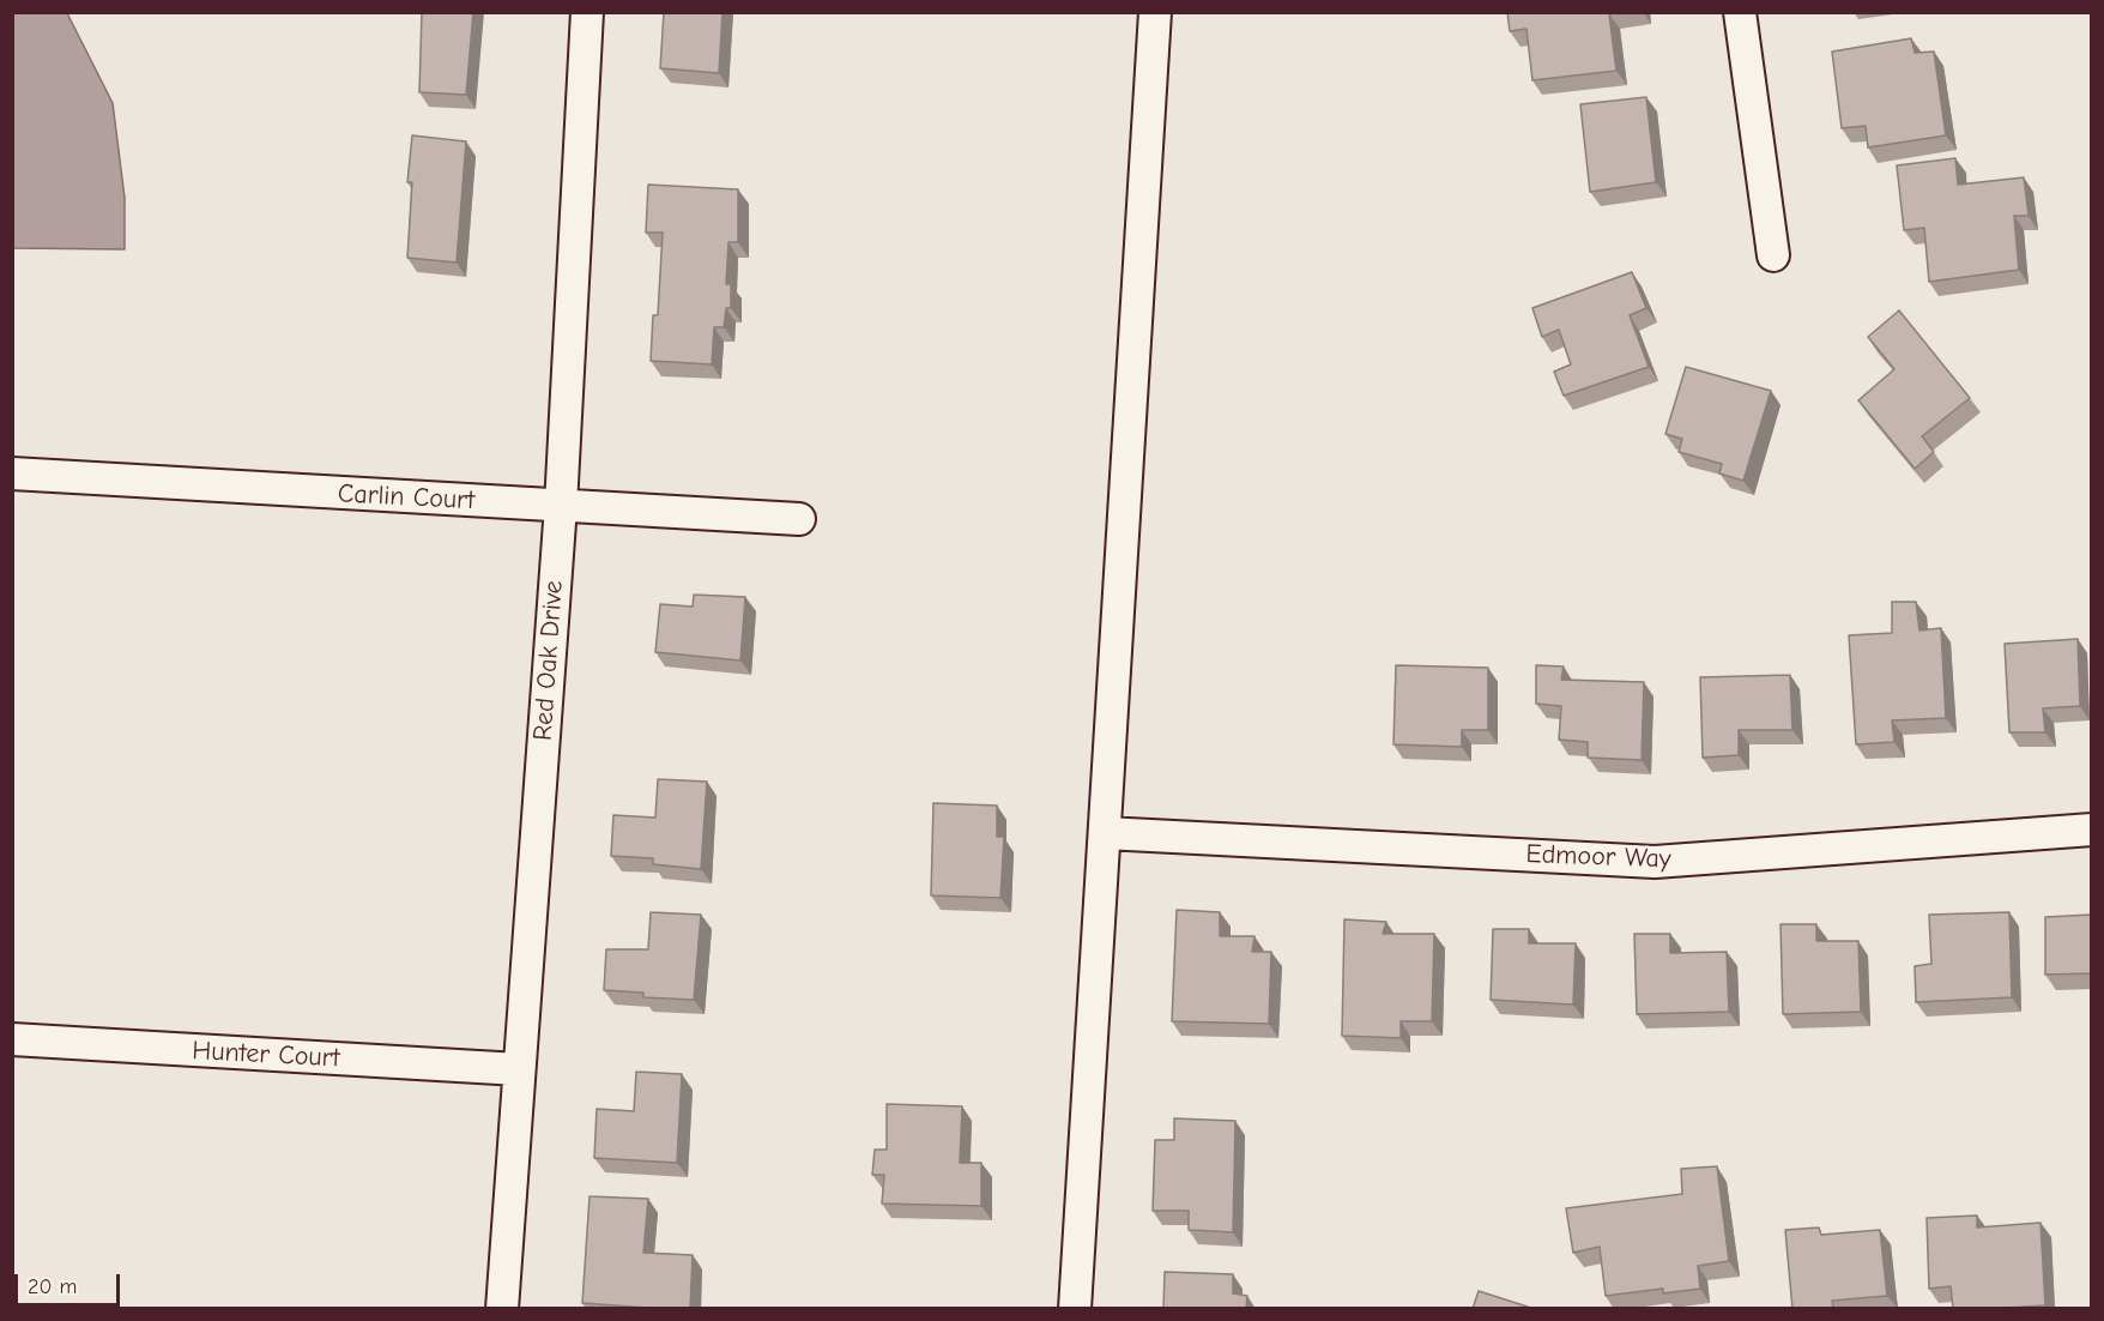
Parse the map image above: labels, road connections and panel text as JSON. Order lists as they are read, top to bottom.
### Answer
{
  "streets": {
    "street": [
      "Carlin Court",
      "Red Oak Drive",
      "Edmoor Way",
      "Hunter Court"
    ]
  },
  "crossings": [
    ["Carlin Court", "Red Oak Drive"],
    ["Red Oak Drive", "Hunter Court"]
  ],
  "scale_bar": "20 m"
}
